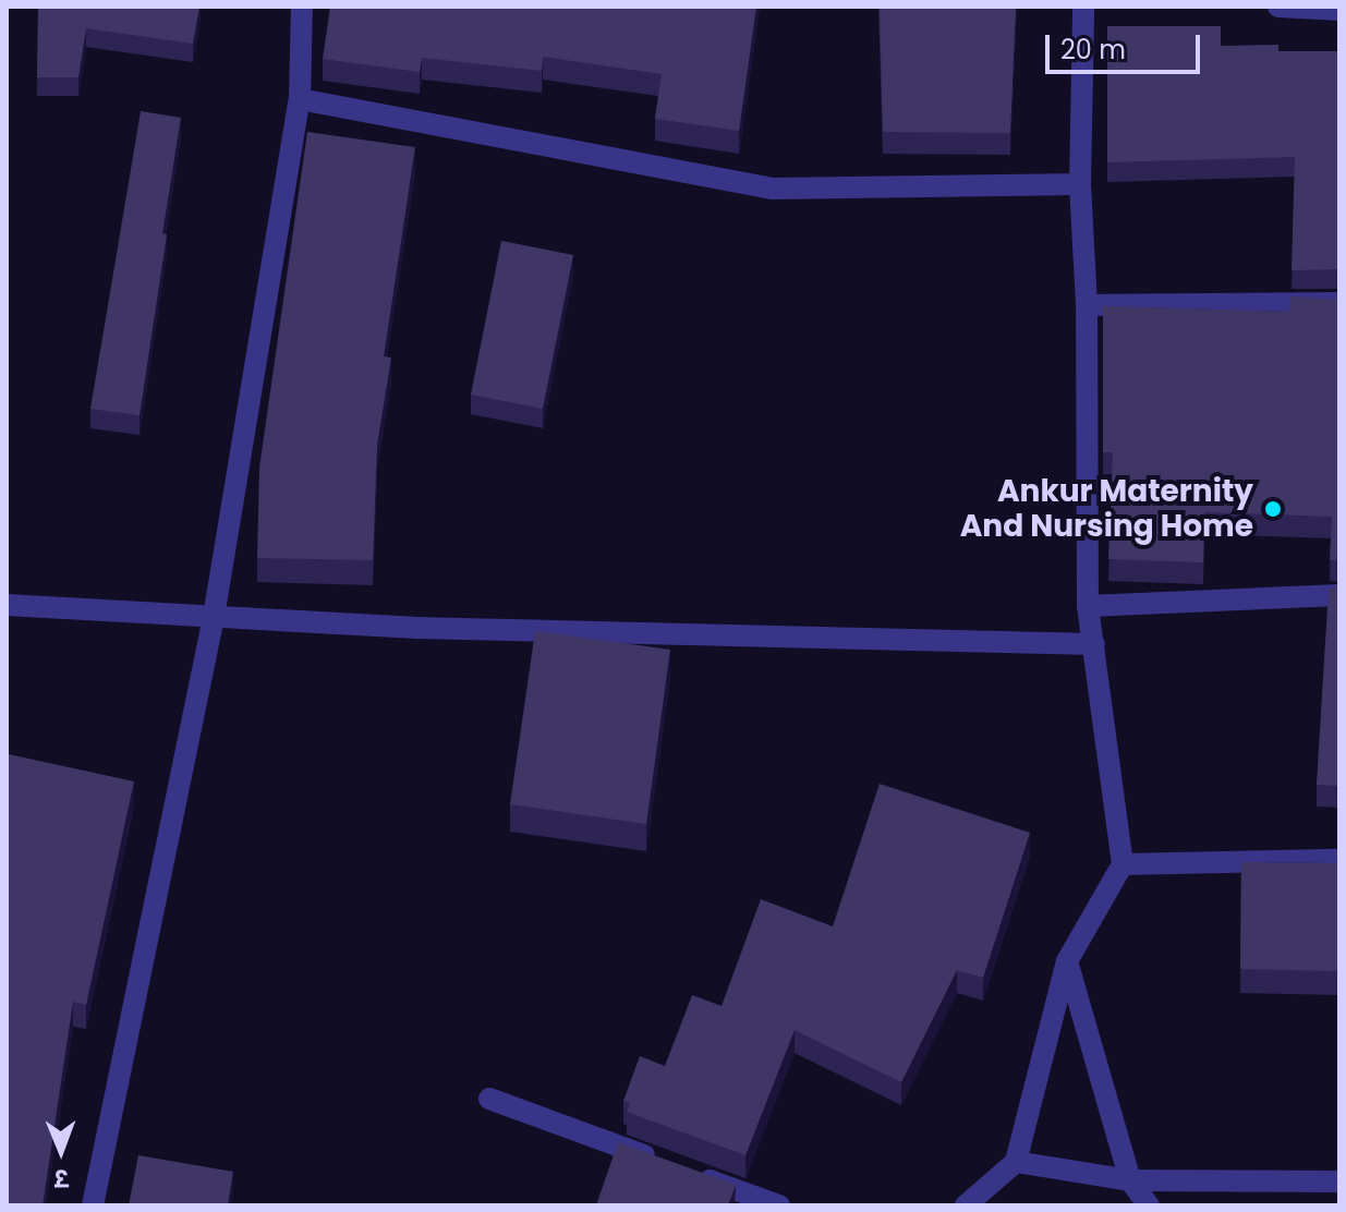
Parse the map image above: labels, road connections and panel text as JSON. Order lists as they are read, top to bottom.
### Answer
{
  "places": ["Ankur Maternity And Nursing Home"],
  "scale_bar": "20 m",
  "north": "bottom"
}
